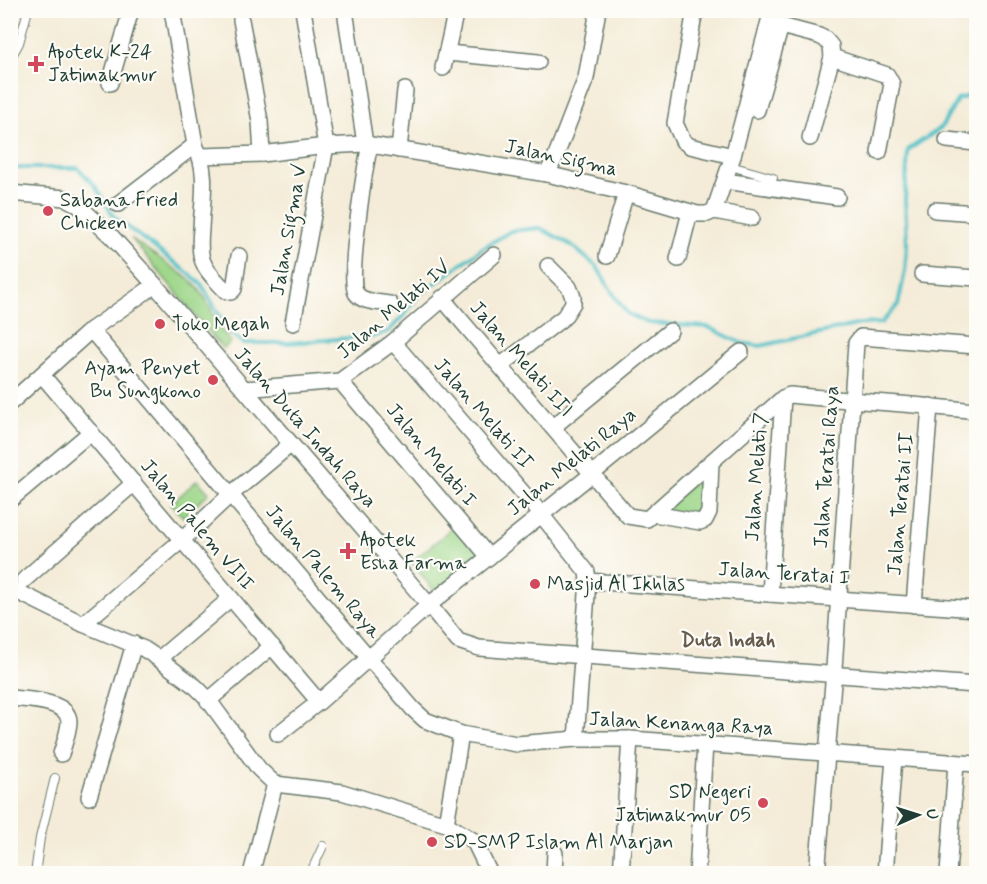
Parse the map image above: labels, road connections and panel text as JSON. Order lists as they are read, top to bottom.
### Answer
{
  "streets": {
    "street": [
      "Jalan Sigma",
      "Jalan Sigma V",
      "Jalan Melati IV",
      "Jalan Melati III",
      "Jalan Melati II",
      "Jalan Duta Indah Raya",
      "Jalan Melati I",
      "Jalan Melati Raya",
      "Jalan Teratai Raya",
      "Jalan Melati 7",
      "Jalan Teratai II",
      "Jalan Palem VIII",
      "Jalan Palem Raya",
      "Jalan Teratai I",
      "Jalan Kenanga Raya"
    ]
  },
  "crossings": [
    ["Jalan Sigma", "Jalan Sigma V"],
    ["Jalan Melati IV", "Jalan Melati III"],
    ["Jalan Melati IV", "Jalan Melati II"],
    ["Jalan Melati IV", "Jalan Duta Indah Raya"],
    ["Jalan Melati IV", "Jalan Melati I"],
    ["Jalan Melati III", "Jalan Melati Raya"],
    ["Jalan Melati II", "Jalan Melati Raya"],
    ["Jalan Duta Indah Raya", "Jalan Melati Raya"],
    ["Jalan Duta Indah Raya", "Jalan Teratai Raya"],
    ["Jalan Duta Indah Raya", "Jalan Kenanga Raya"],
    ["Jalan Melati I", "Jalan Melati Raya"],
    ["Jalan Melati Raya", "Jalan Palem VIII"],
    ["Jalan Melati Raya", "Jalan Palem Raya"],
    ["Jalan Teratai Raya", "Jalan Teratai I"],
    ["Jalan Teratai Raya", "Jalan Kenanga Raya"],
    ["Jalan Melati 7", "Jalan Teratai I"],
    ["Jalan Teratai II", "Jalan Teratai I"],
    ["Jalan Palem Raya", "Jalan Kenanga Raya"],
    ["Jalan Teratai I", "Jalan Kenanga Raya"]
  ],
  "districts": ["Duta Indah"],
  "places": {
    "health": ["Apotek K-24 Jatimakmur", "Apotek Esha Farma"],
    "other": [
      "Sabana Fried Chicken",
      "Toko Megah",
      "Ayam Penyet Bu Sungkono",
      "Masjid Al Ikhlas",
      "SD Negeri Jatimakmur 05",
      "SD-SMP Islam Al Marjan"
    ]
  },
  "north": "right"
}
